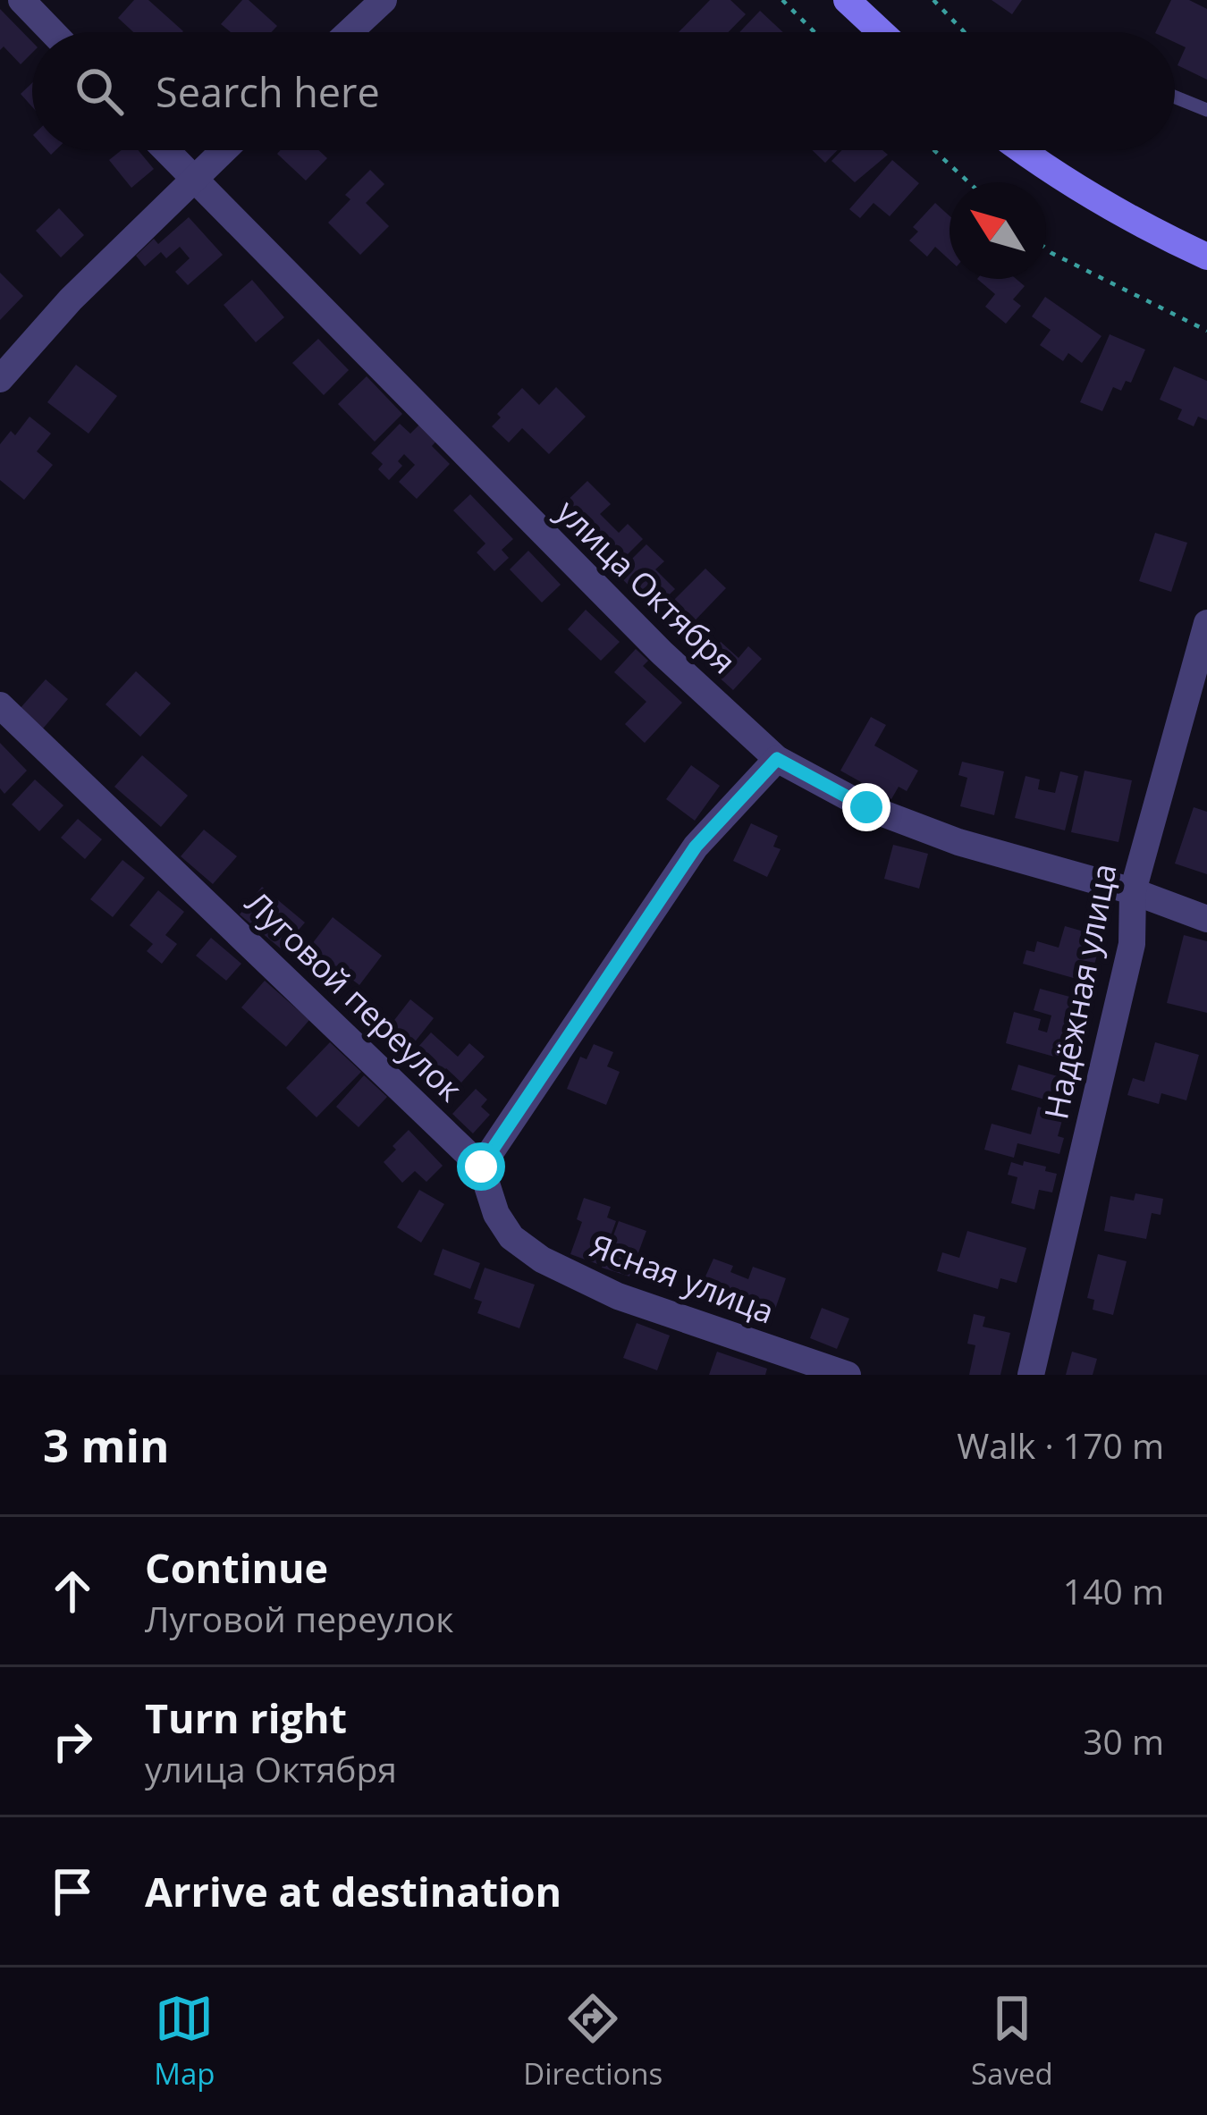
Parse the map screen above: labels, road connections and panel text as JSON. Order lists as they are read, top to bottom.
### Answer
{
  "streets": {
    "street": [
      "улица Октября",
      "Надёжная улица",
      "Луговой переулок",
      "Ясная улица"
    ]
  },
  "crossings": [
    ["улица Октября", "Надёжная улица"],
    ["Луговой переулок", "Ясная улица"]
  ],
  "north": "top left",
  "page": {
    "search": "Search here",
    "heading": ["3 min", "Walk · 170 m"],
    "list": [
      ["Continue", "Луговой переулок", "140 m"],
      ["Turn right", "улица Октября", "30 m"],
      "Arrive at destination"
    ],
    "nav": ["Map", "Directions", "Saved"]
  }
}
